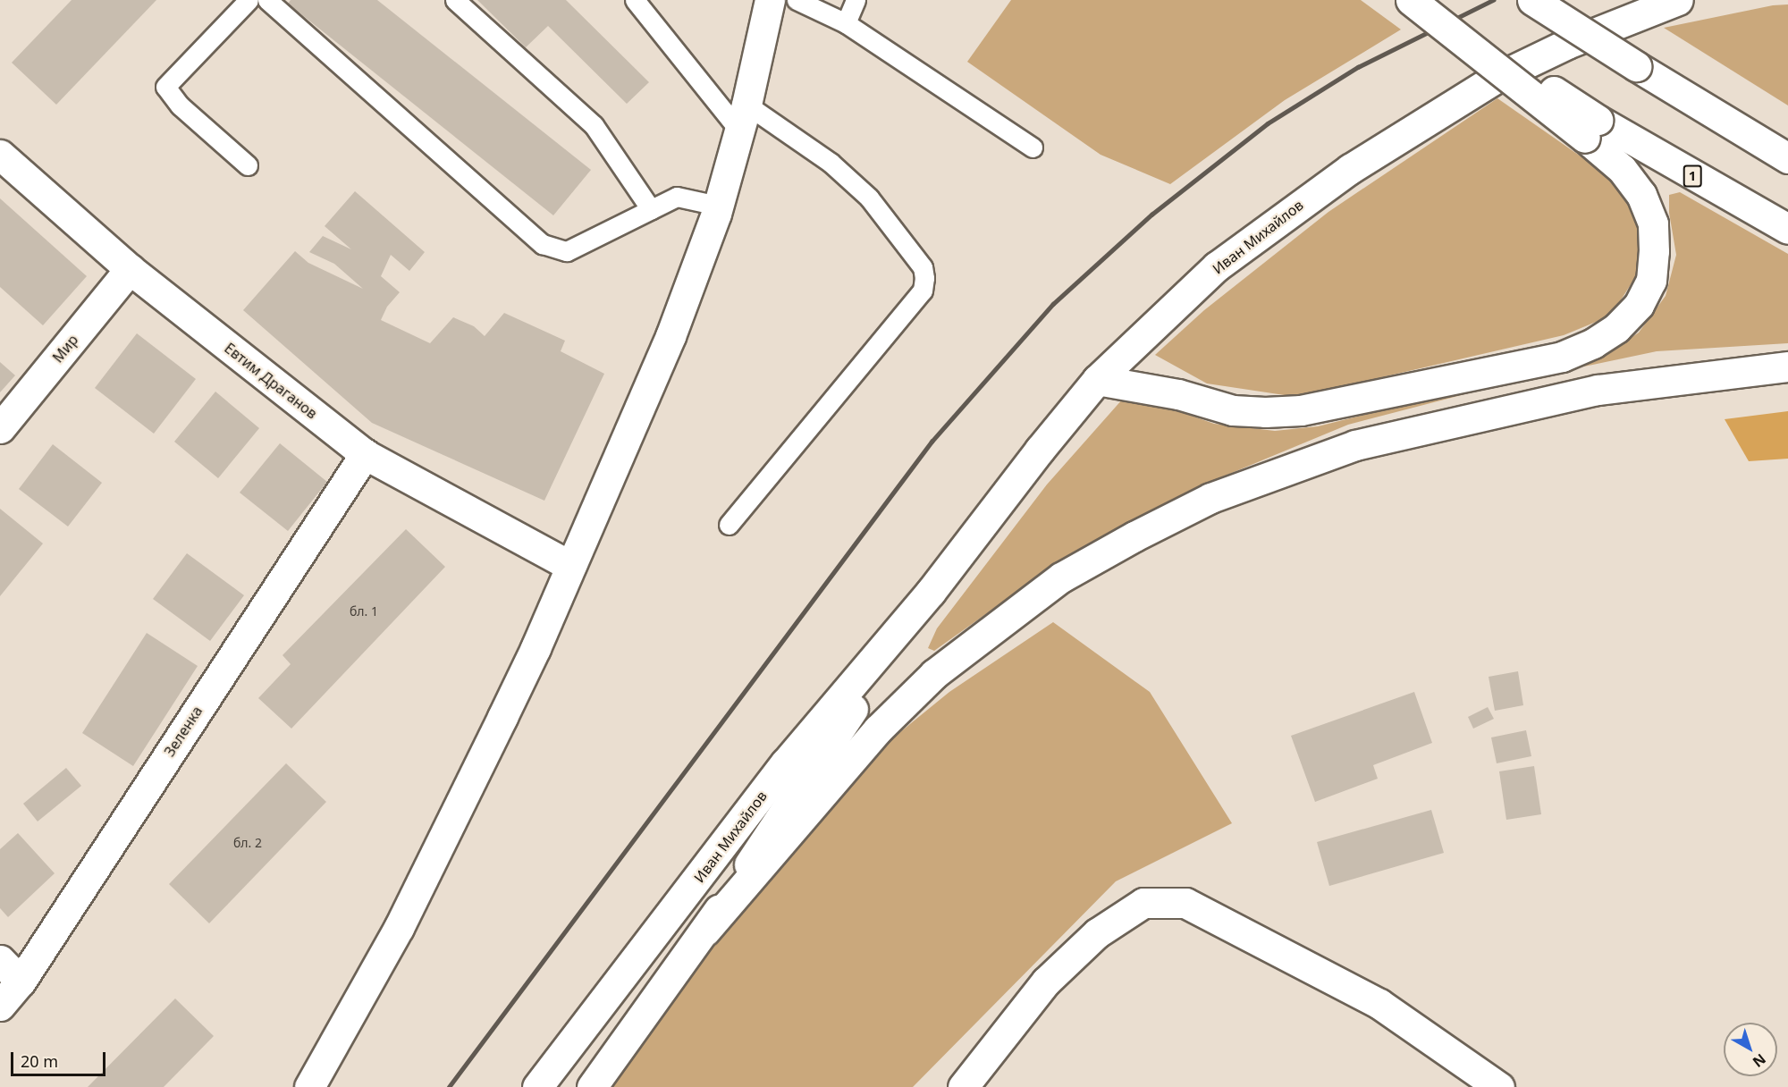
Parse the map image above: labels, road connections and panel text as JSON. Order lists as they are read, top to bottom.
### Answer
{
  "streets": {
    "main road": [
      "1",
      "Иван Михайлов",
      "Мир",
      "Евтим Драганов",
      "Зеленка"
    ]
  },
  "crossings": [
    ["Мир", "Евтим Драганов"],
    ["Евтим Драганов", "Зеленка"]
  ],
  "house_numbers": ["бл. 1", "бл. 2"],
  "scale_bar": "20 m",
  "north": "bottom right"
}
